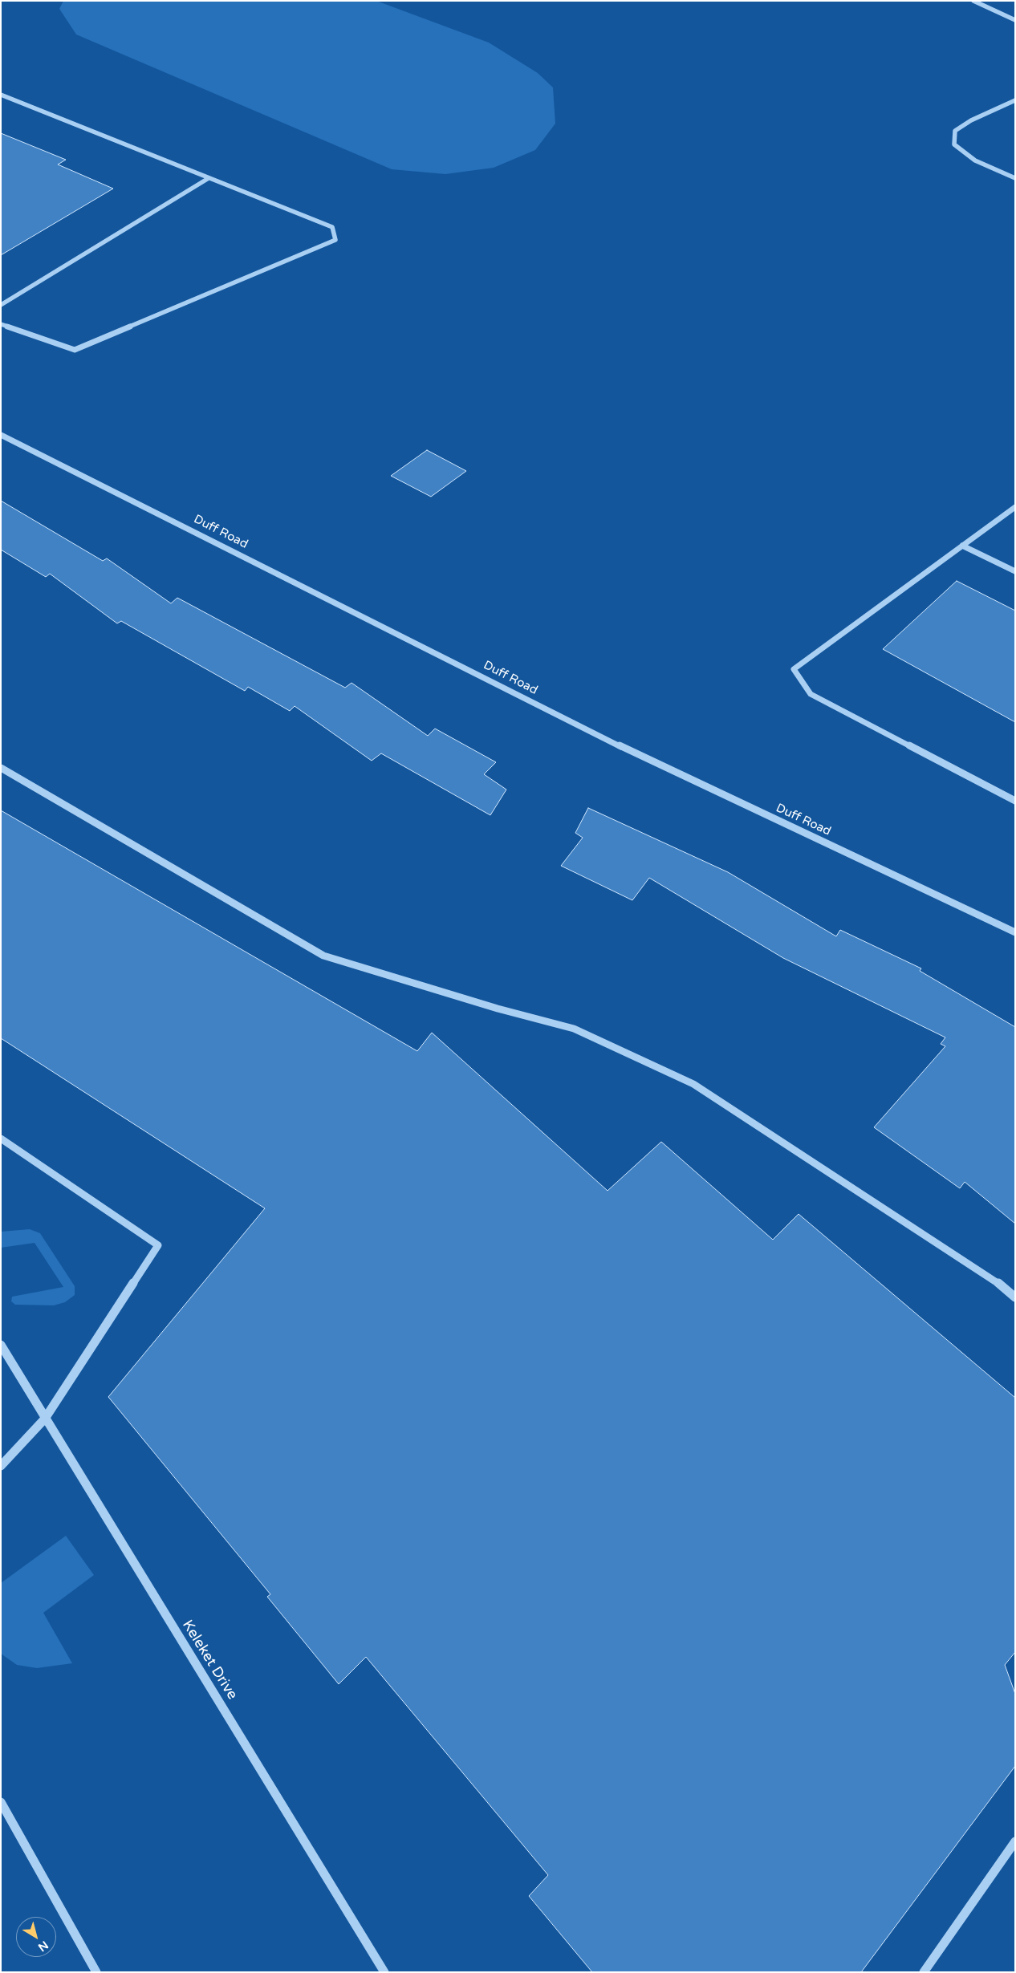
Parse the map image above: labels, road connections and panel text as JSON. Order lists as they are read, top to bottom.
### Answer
{
  "streets": {
    "street": ["Duff Road", "Keleket Drive"]
  },
  "north": "bottom right"
}
